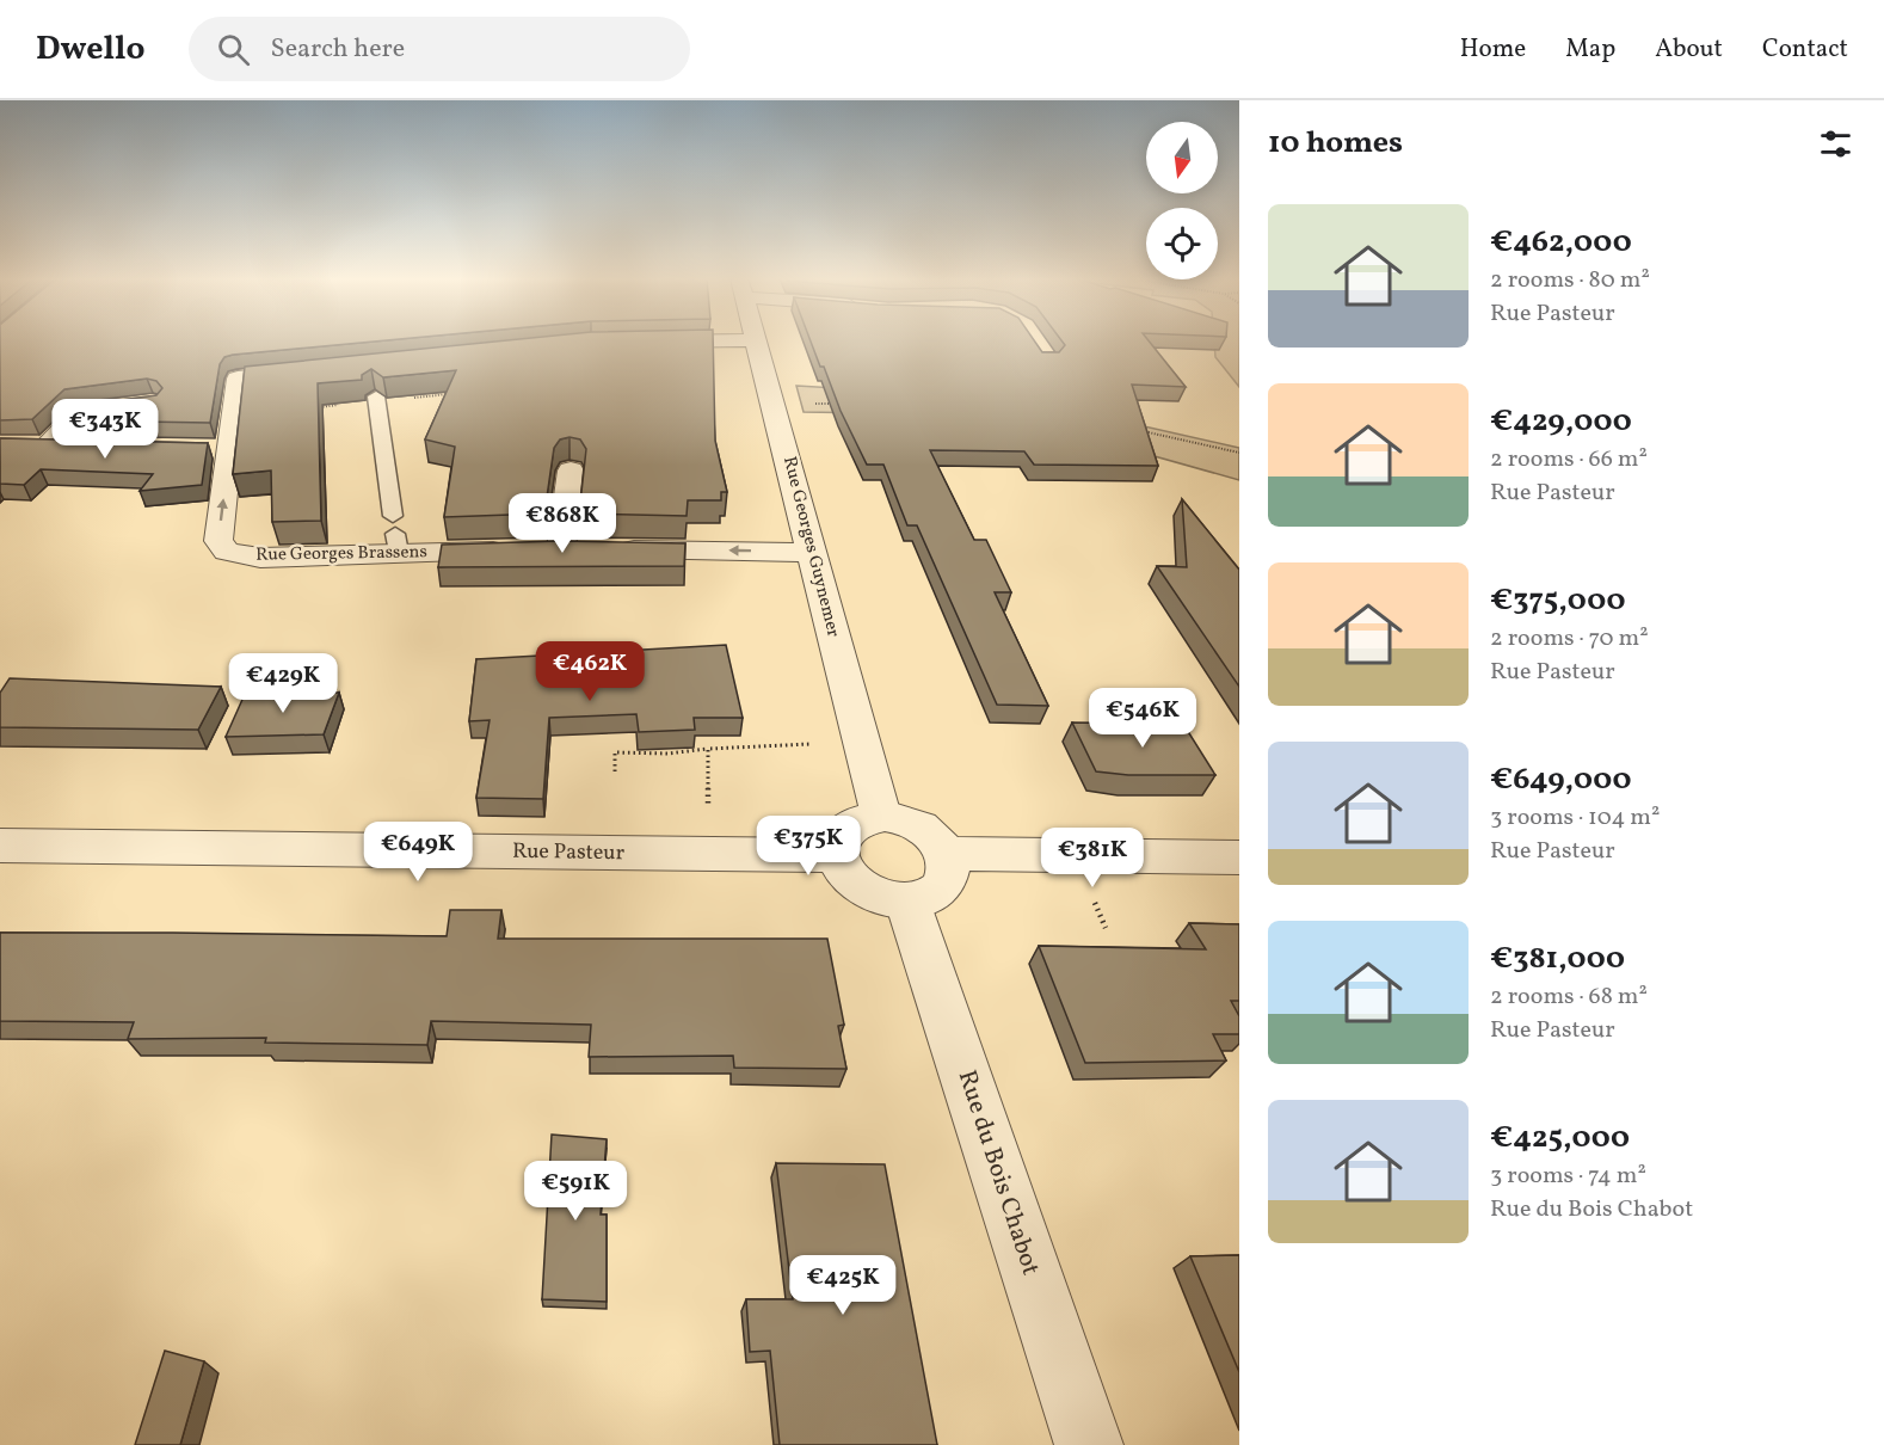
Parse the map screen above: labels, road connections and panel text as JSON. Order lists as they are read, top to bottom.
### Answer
{
  "streets": {
    "street": [
      "Rue Georges Guynemer",
      "Rue Georges Brassens",
      "Rue Pasteur",
      "Rue du Bois Chabot"
    ]
  },
  "crossings": [
    ["Rue Georges Guynemer", "Rue Pasteur"],
    ["Rue Georges Guynemer", "Rue du Bois Chabot"],
    ["Rue Pasteur", "Rue du Bois Chabot"]
  ],
  "north": "bottom",
  "page": {
    "header": "Dwello",
    "search": "Search here",
    "nav": [
      "Home",
      "Map",
      "About",
      "Contact"
    ],
    "heading": "10 homes",
    "list": [
      {
        "name": "€462,000",
        "note": "2 rooms · 80 m² · Rue Pasteur"
      },
      {
        "name": "€429,000",
        "note": "2 rooms · 66 m² · Rue Pasteur"
      },
      {
        "name": "€375,000",
        "note": "2 rooms · 70 m² · Rue Pasteur"
      },
      {
        "name": "€649,000",
        "note": "3 rooms · 104 m² · Rue Pasteur"
      },
      {
        "name": "€381,000",
        "note": "2 rooms · 68 m² · Rue Pasteur"
      },
      {
        "name": "€425,000",
        "note": "3 rooms · 74 m² · Rue du Bois Chabot"
      }
    ],
    "price": [
      "€343K",
      "€868K",
      "€462K",
      "€429K",
      "€546K",
      "€375K",
      "€649K",
      "€381K",
      "€591K",
      "€425K"
    ]
  }
}
